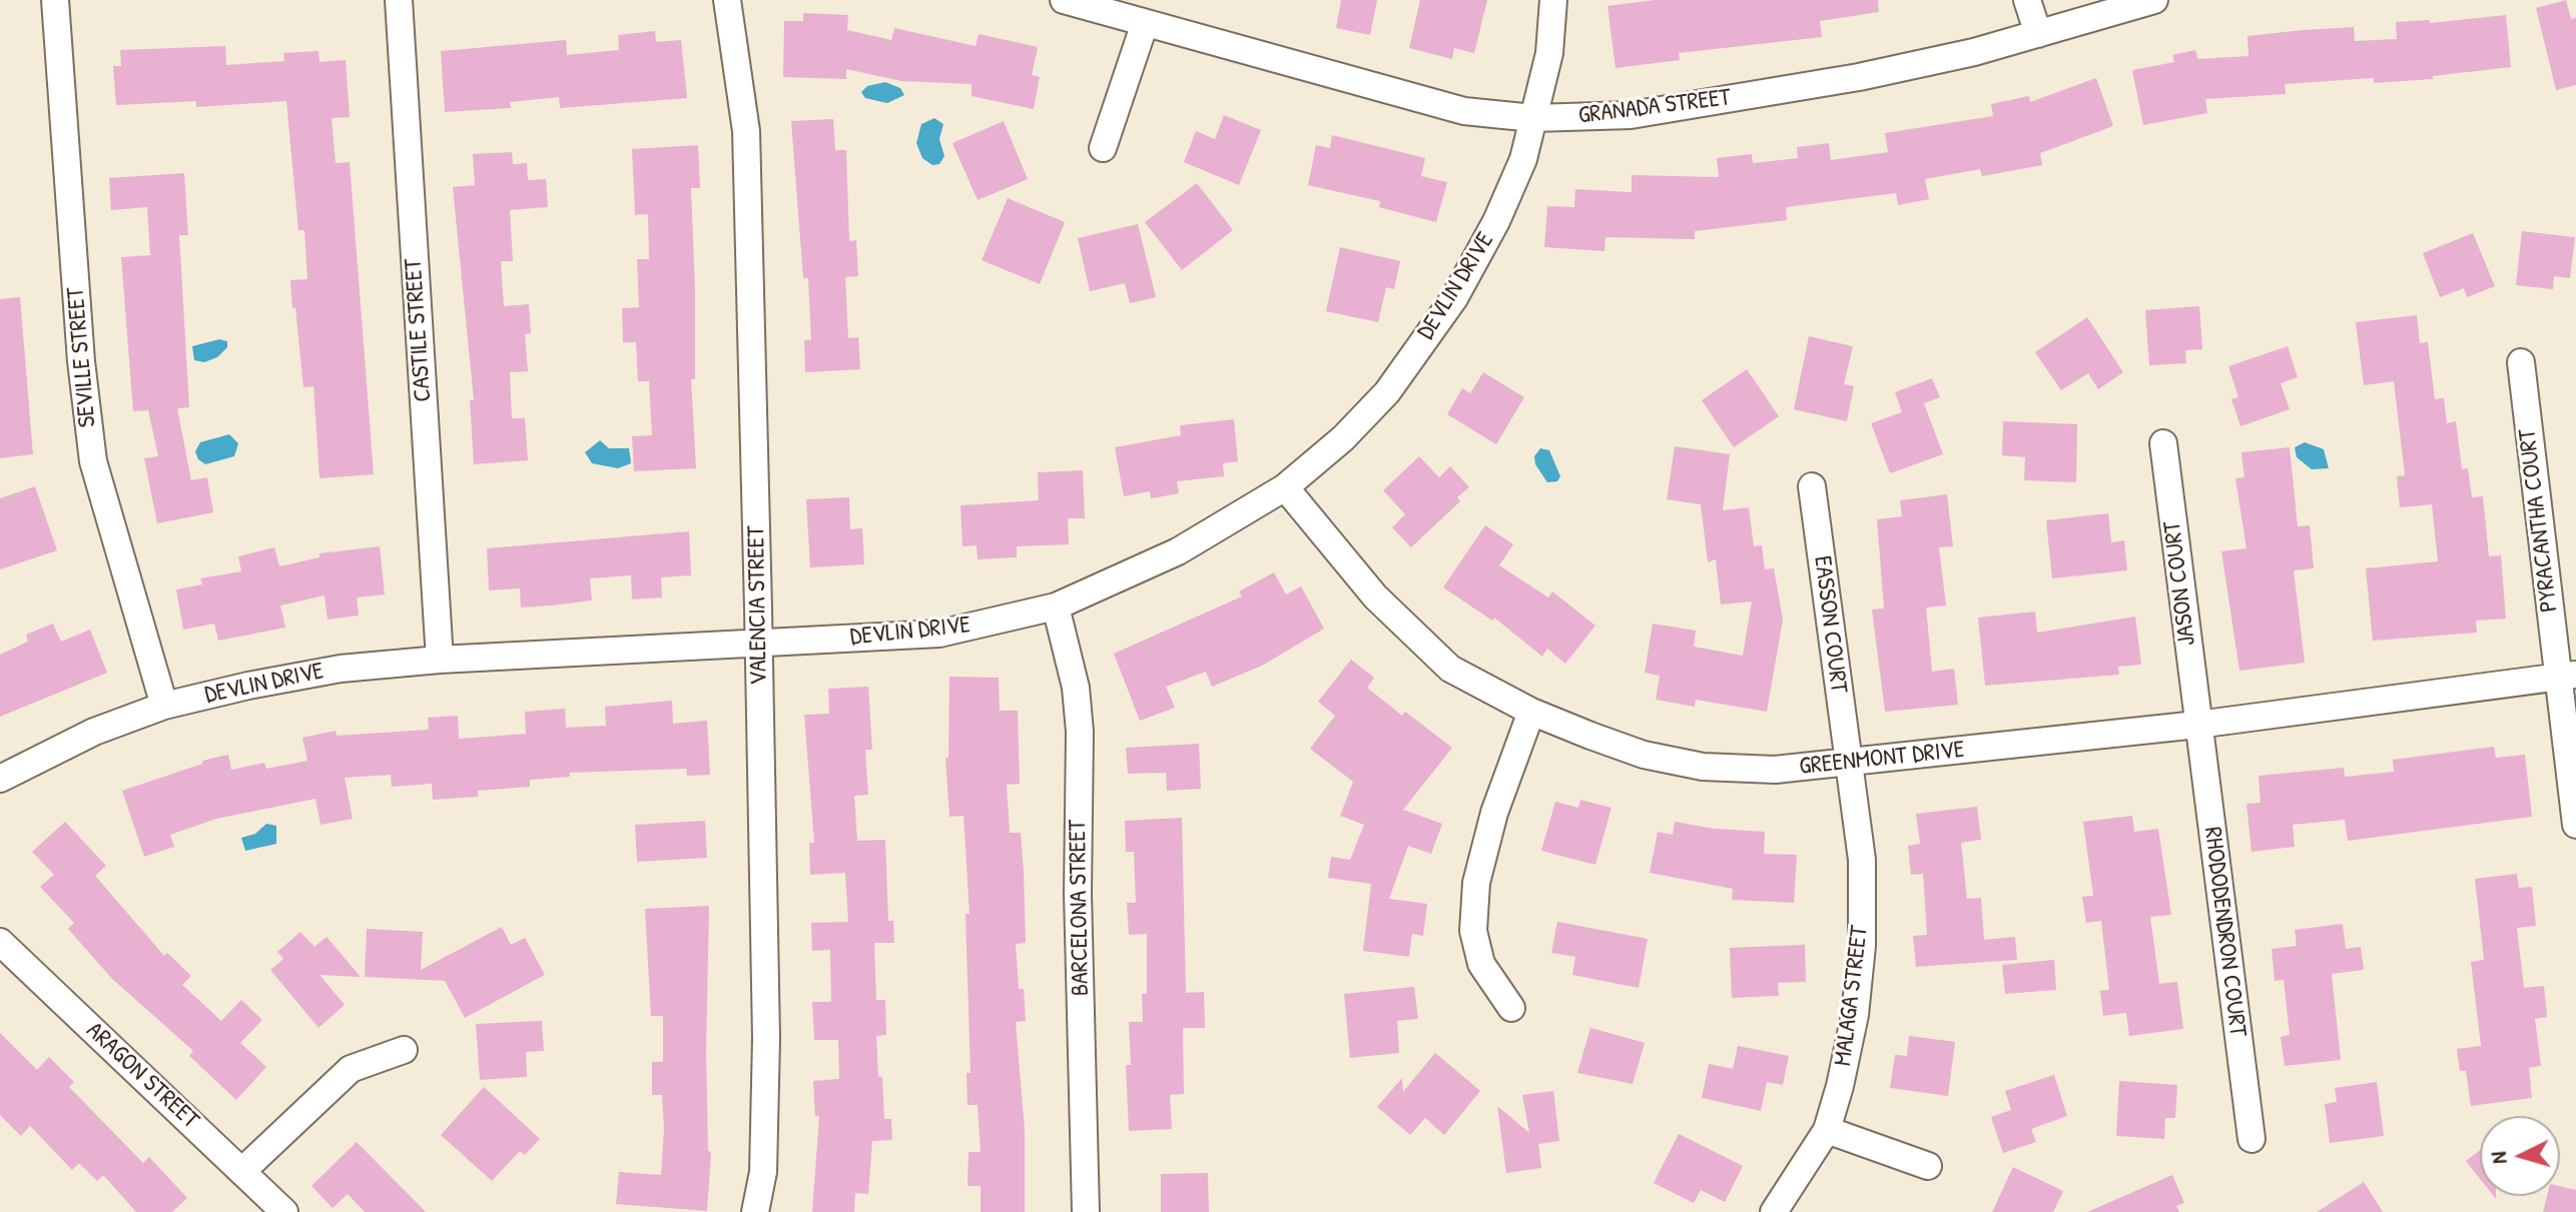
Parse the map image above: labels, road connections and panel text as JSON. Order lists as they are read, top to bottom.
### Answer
{
  "streets": {
    "street": [
      "GRANADA STREET",
      "DEVLIN DRIVE",
      "CASTILE STREET",
      "SEVILLE STREET",
      "PYRACANTHA COURT",
      "JASON COURT",
      "VALENCIA STREET",
      "EASSON COURT",
      "GREENMONT DRIVE",
      "BARCELONA STREET",
      "RHODODENDRON COURT",
      "MALAGA STREET",
      "ARAGON STREET"
    ]
  },
  "crossings": [
    ["GRANADA STREET", "DEVLIN DRIVE"],
    ["DEVLIN DRIVE", "CASTILE STREET"],
    ["DEVLIN DRIVE", "SEVILLE STREET"],
    ["DEVLIN DRIVE", "VALENCIA STREET"],
    ["DEVLIN DRIVE", "GREENMONT DRIVE"],
    ["DEVLIN DRIVE", "BARCELONA STREET"],
    ["PYRACANTHA COURT", "GREENMONT DRIVE"],
    ["JASON COURT", "GREENMONT DRIVE"],
    ["JASON COURT", "RHODODENDRON COURT"],
    ["EASSON COURT", "GREENMONT DRIVE"],
    ["EASSON COURT", "MALAGA STREET"],
    ["GREENMONT DRIVE", "RHODODENDRON COURT"],
    ["GREENMONT DRIVE", "MALAGA STREET"]
  ],
  "north": "left"
}
